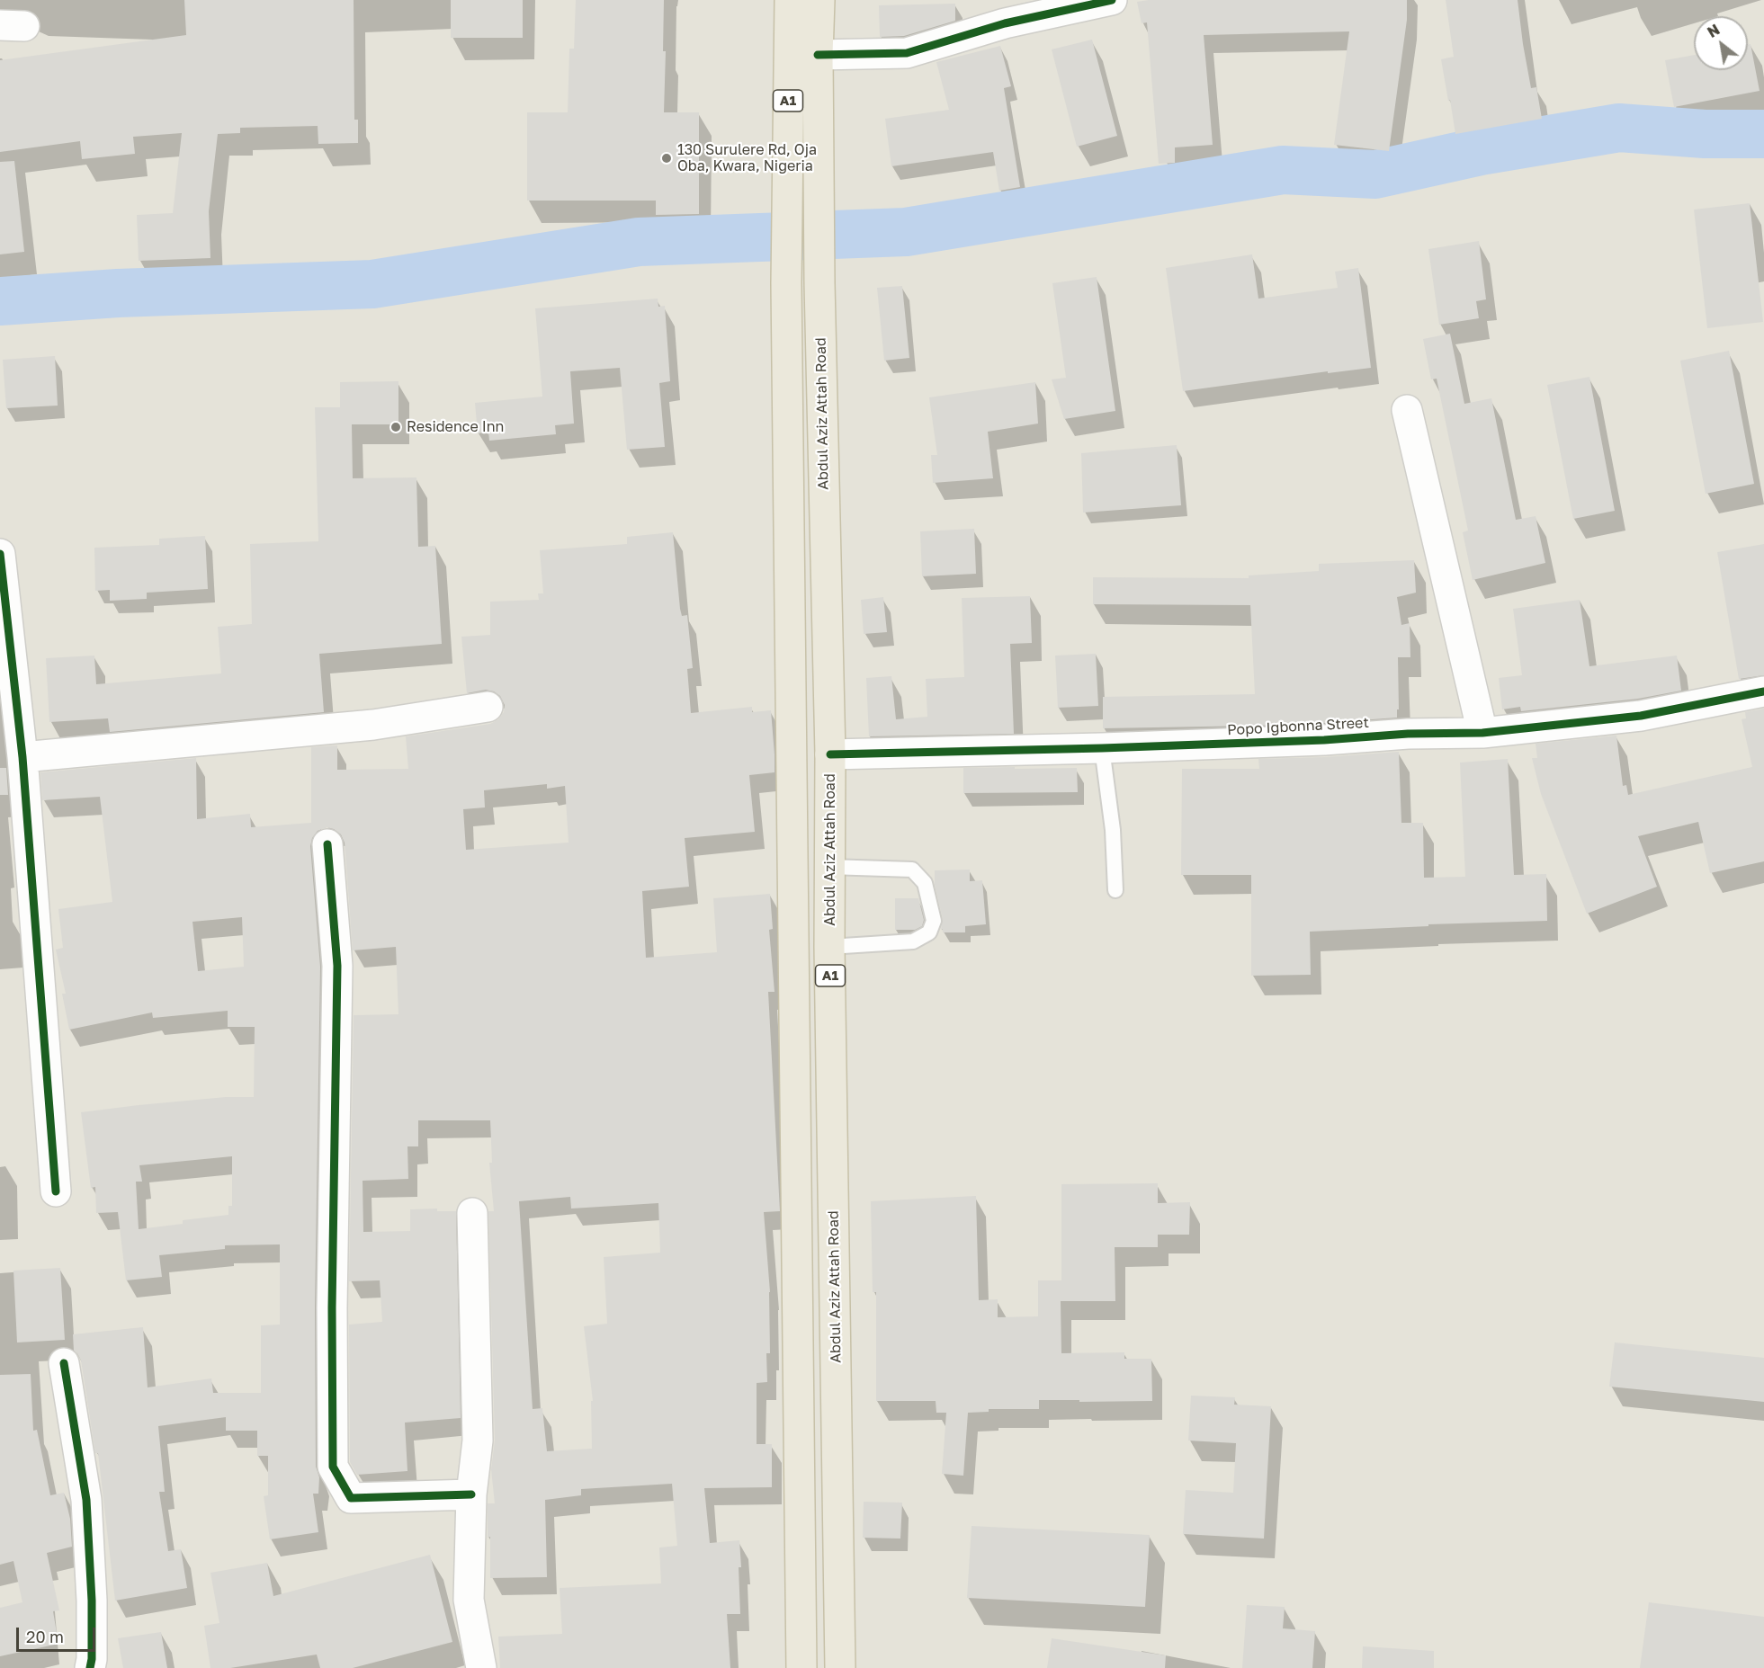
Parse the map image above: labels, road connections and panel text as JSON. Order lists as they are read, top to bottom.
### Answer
{
  "streets": {
    "highway": ["A1", "Abdul Aziz Attah Road"],
    "street": ["Popo Igbonna Street"]
  },
  "crossings": [
    ["Abdul Aziz Attah Road", "Popo Igbonna Street"]
  ],
  "places": ["130 Surulere Rd, Oja Oba, Kwara, Nigeria", "Residence Inn"],
  "scale_bar": "20 m",
  "north": "top left"
}
